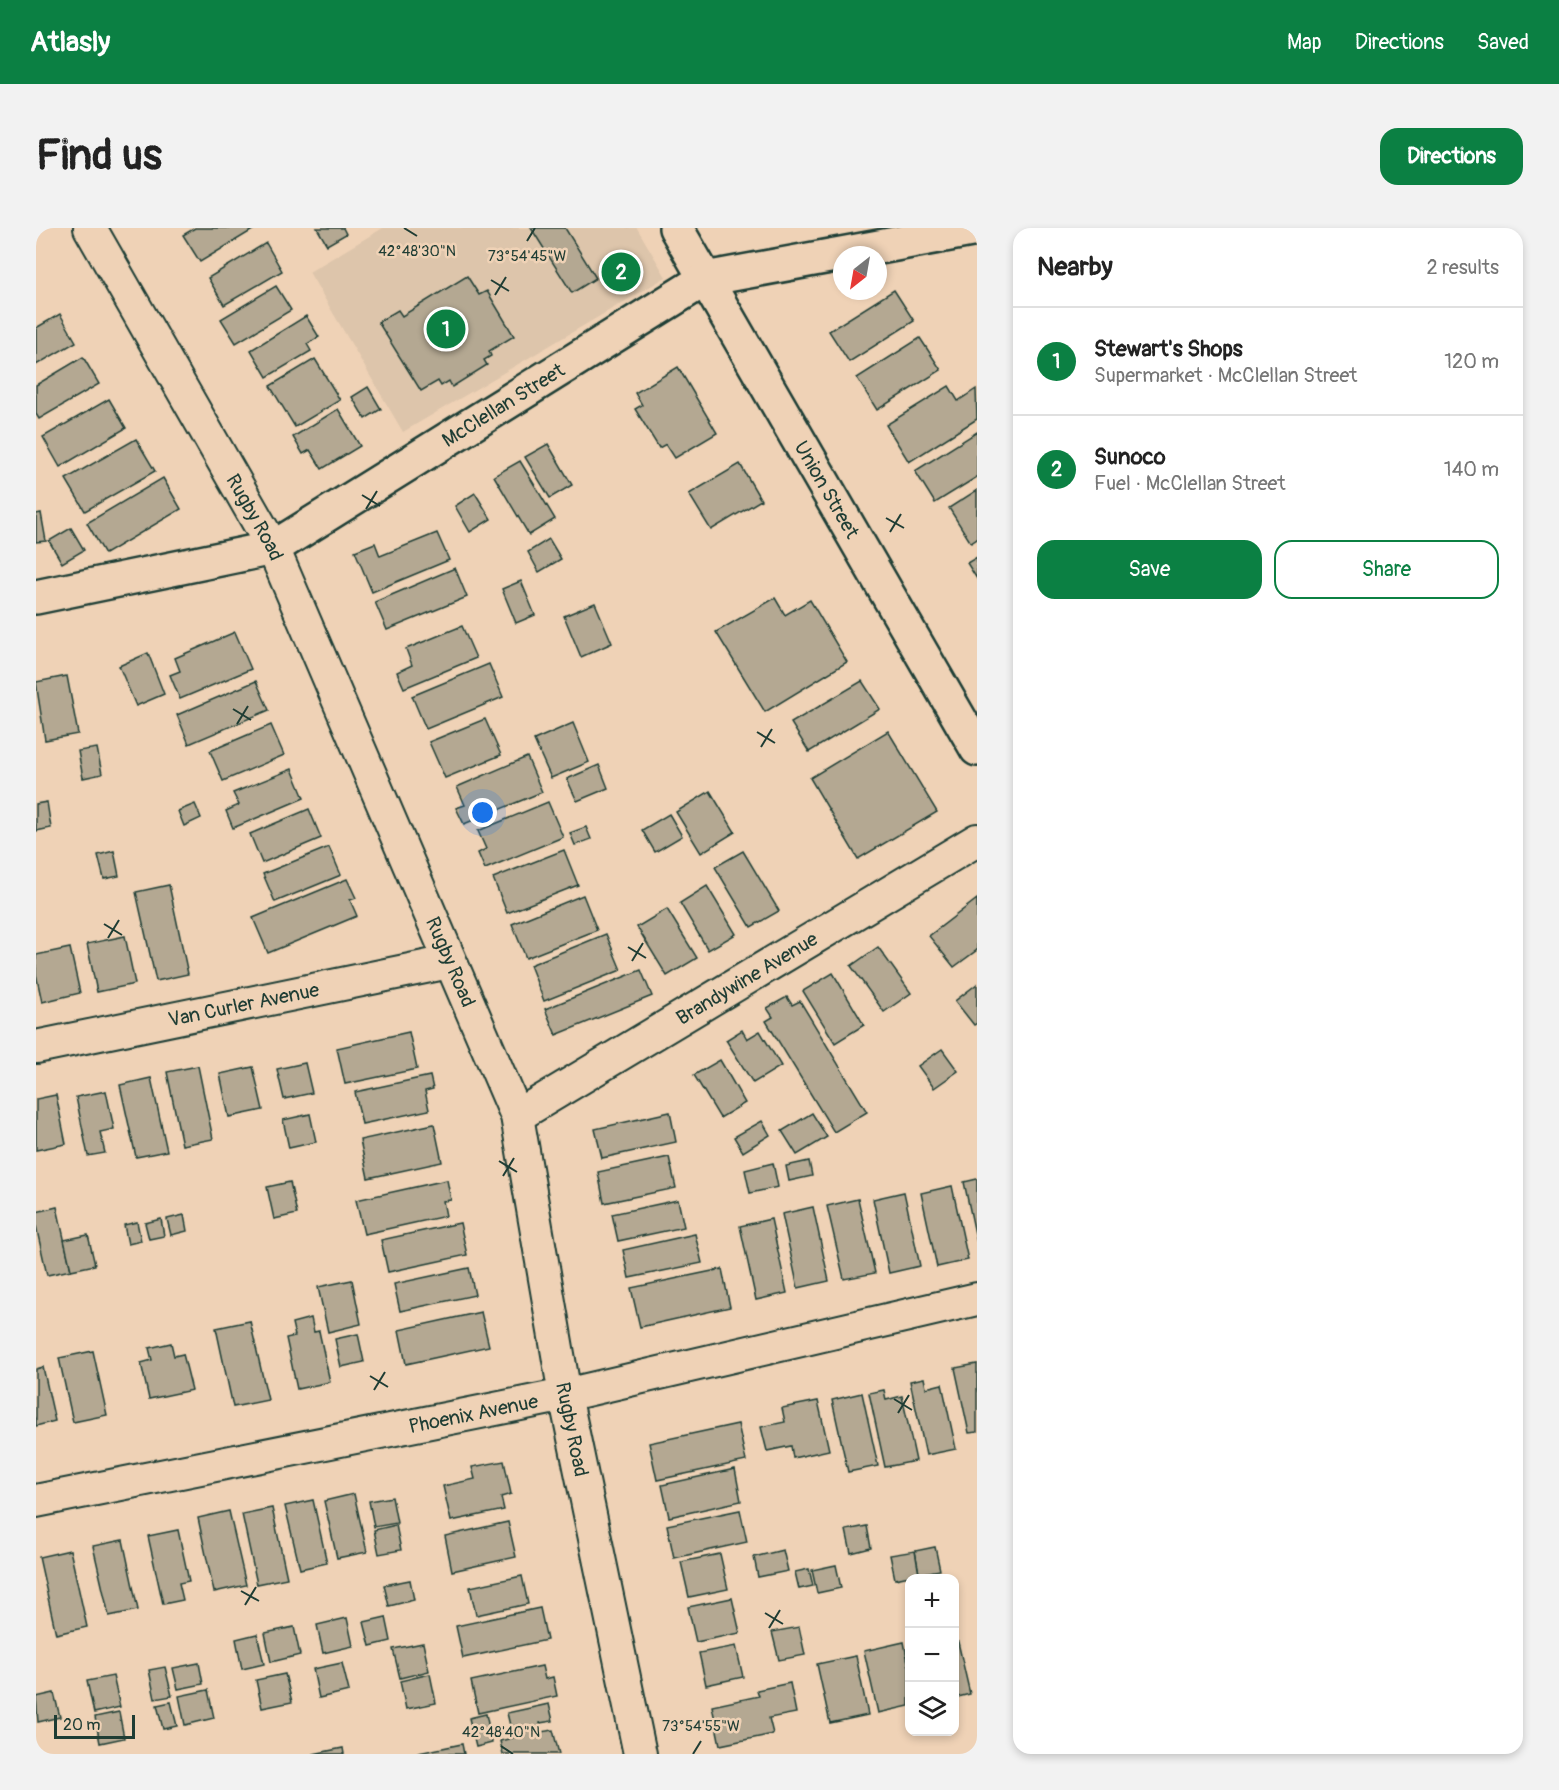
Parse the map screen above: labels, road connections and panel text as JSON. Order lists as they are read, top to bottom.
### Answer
{
  "streets": {
    "street": [
      "McClellan Street",
      "Union Street",
      "Rugby Road",
      "Brandywine Avenue",
      "Van Curler Avenue",
      "Phoenix Avenue"
    ]
  },
  "crossings": [
    ["McClellan Street", "Union Street"],
    ["McClellan Street", "Rugby Road"],
    ["Rugby Road", "Brandywine Avenue"],
    ["Rugby Road", "Van Curler Avenue"],
    ["Rugby Road", "Phoenix Avenue"]
  ],
  "scale_bar": "20 m",
  "north": "bottom left",
  "page": {
    "header": "Atlasly",
    "nav": ["Map", "Directions", "Saved"],
    "buttons": [
      "Directions",
      ["Save", "Share"]
    ],
    "title": "Find us",
    "heading": ["Nearby", "2 results"],
    "pins": ["2", "1"],
    "list": [
      {
        "mark": "1",
        "name": "Stewart's Shops",
        "note": "Supermarket · McClellan Street",
        "value": "120 m"
      },
      {
        "mark": "2",
        "name": "Sunoco",
        "note": "Fuel · McClellan Street",
        "value": "140 m"
      }
    ],
    "map_buttons": ["+", "−"],
    "scale": "20 m"
  },
  "coordinates": [
    "42°48'30\"N",
    "73°54'45\"W",
    "73°54'55\"W",
    "42°48'40\"N"
  ]
}
